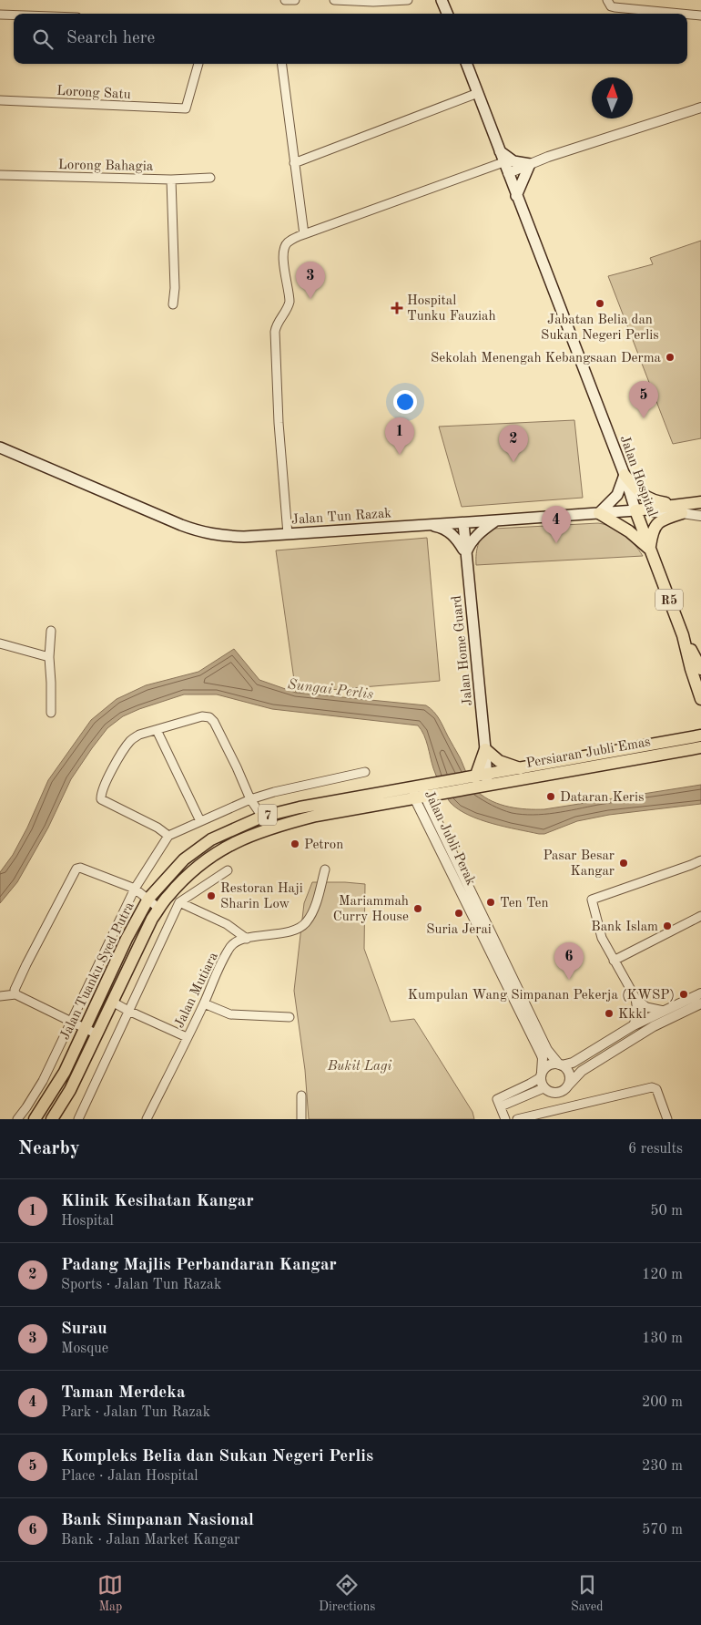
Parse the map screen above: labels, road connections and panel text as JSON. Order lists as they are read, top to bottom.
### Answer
{
  "streets": {
    "main road": [
      "Jalan Hospital",
      "Jalan Tun Razak",
      "R5",
      "Jalan Home Guard",
      "Persiaran Jubli Emas",
      "7",
      "Jalan Tuanku Syed Putra"
    ],
    "street": [
      "Lorong Satu",
      "Lorong Bahagia",
      "Jalan Jubli Perak",
      "Jalan Mutiara"
    ]
  },
  "crossings": [
    ["Jalan Hospital", "Jalan Tun Razak"],
    ["Jalan Hospital", "R5"],
    ["Jalan Tun Razak", "Jalan Home Guard"],
    ["Persiaran Jubli Emas", "Jalan Tuanku Syed Putra"],
    ["Jalan Jubli Perak", "Jalan Tuanku Syed Putra"]
  ],
  "water": ["Sungai Perlis"],
  "parks": ["Bukit Lagi"],
  "places": {
    "other": [
      "Jabatan Belia dan Sukan Negeri Perlis",
      "Sekolah Menengah Kebangsaan Derma",
      "Dataran Keris",
      "Petron",
      "Pasar Besar Kangar",
      "Restoran Haji Sharin Low",
      "Ten Ten",
      "Mariammah Curry House",
      "Suria Jerai",
      "Bank Islam",
      "Kumpulan Wang Simpanan Pekerja (KWSP)",
      "Kkkl"
    ],
    "health": ["Hospital Tunku Fauziah"]
  },
  "north": "top",
  "page": {
    "search": "Search here",
    "pins": [
      "3",
      "5",
      "1",
      "2",
      "4",
      "6"
    ],
    "heading": ["Nearby", "6 results"],
    "list": [
      {
        "mark": "1",
        "name": "Klinik Kesihatan Kangar",
        "note": "Hospital",
        "value": "50 m"
      },
      {
        "mark": "2",
        "name": "Padang Majlis Perbandaran Kangar",
        "note": "Sports · Jalan Tun Razak",
        "value": "120 m"
      },
      {
        "mark": "3",
        "name": "Surau",
        "note": "Mosque",
        "value": "130 m"
      },
      {
        "mark": "4",
        "name": "Taman Merdeka",
        "note": "Park · Jalan Tun Razak",
        "value": "200 m"
      },
      {
        "mark": "5",
        "name": "Kompleks Belia dan Sukan Negeri Perlis",
        "note": "Place · Jalan Hospital",
        "value": "230 m"
      },
      {
        "mark": "6",
        "name": "Bank Simpanan Nasional",
        "note": "Bank · Jalan Market Kangar",
        "value": "570 m"
      }
    ],
    "nav": ["Map", "Directions", "Saved"]
  }
}
